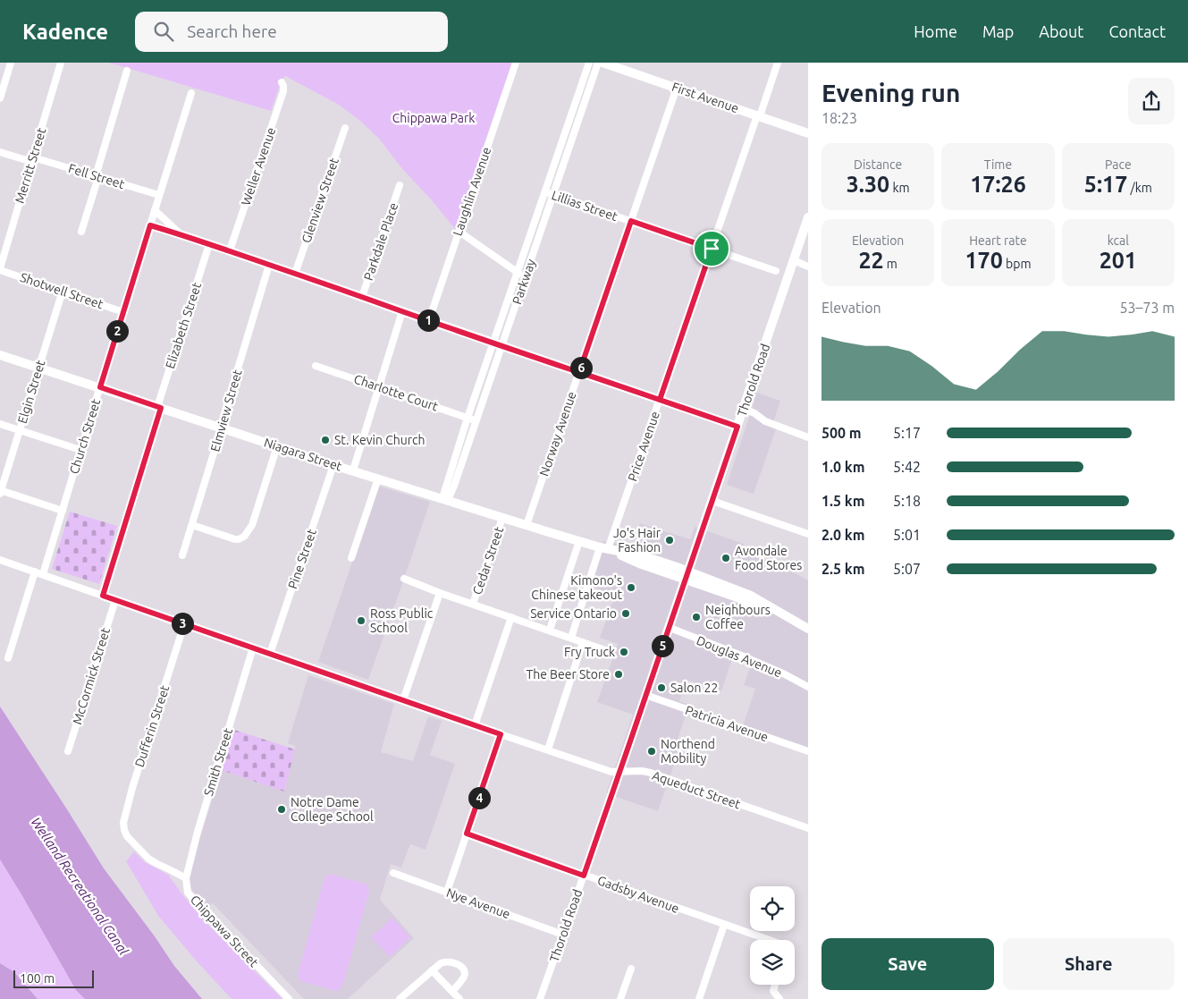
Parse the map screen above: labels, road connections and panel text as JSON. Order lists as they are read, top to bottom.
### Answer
{
  "streets": {
    "main road": ["First Avenue", "Thorold Road", "Niagara Street"],
    "street": [
      "Merritt Street",
      "Weller Avenue",
      "Fell Street",
      "Laughlin Avenue",
      "Glenview Street",
      "Lillias Street",
      "Parkdale Place",
      "Parkway",
      "Shotwell Street",
      "Elizabeth Street",
      "Elgin Street",
      "Charlotte Court",
      "Elmview Street",
      "Norway Avenue",
      "Church Street",
      "Price Avenue",
      "Pine Street",
      "Cedar Street",
      "Douglas Avenue",
      "McCormick Street",
      "Patricia Avenue",
      "Dufferin Street",
      "Smith Street",
      "Aqueduct Street",
      "Gadsby Avenue",
      "Nye Avenue",
      "Chippawa Street"
    ]
  },
  "crossings": [
    ["First Avenue", "Norway Avenue"],
    ["First Avenue", "Price Avenue"],
    ["Merritt Street", "Fell Street"],
    ["Merritt Street", "Shotwell Street"],
    ["Fell Street", "Church Street"],
    ["Lillias Street", "Parkway"],
    ["Lillias Street", "Norway Avenue"],
    ["Lillias Street", "Price Avenue"],
    ["Parkway", "Charlotte Court"],
    ["Parkway", "Niagara Street"],
    ["Shotwell Street", "Elgin Street"],
    ["Shotwell Street", "Church Street"],
    ["Elizabeth Street", "Niagara Street"],
    ["Elizabeth Street", "Aqueduct Street"],
    ["Thorold Road", "Niagara Street"],
    ["Thorold Road", "Douglas Avenue"],
    ["Thorold Road", "Patricia Avenue"],
    ["Thorold Road", "Aqueduct Street"],
    ["Thorold Road", "Gadsby Avenue"],
    ["Thorold Road", "Nye Avenue"],
    ["Elgin Street", "Niagara Street"],
    ["Elmview Street", "Niagara Street"],
    ["Norway Avenue", "Niagara Street"],
    ["Church Street", "Niagara Street"],
    ["Church Street", "Aqueduct Street"],
    ["Price Avenue", "Niagara Street"],
    ["Niagara Street", "Pine Street"],
    ["Niagara Street", "Cedar Street"],
    ["Pine Street", "Aqueduct Street"],
    ["McCormick Street", "Aqueduct Street"],
    ["Dufferin Street", "Smith Street"],
    ["Dufferin Street", "Aqueduct Street"],
    ["Dufferin Street", "Chippawa Street"],
    ["Smith Street", "Aqueduct Street"],
    ["Smith Street", "Chippawa Street"]
  ],
  "water": ["Welland Recreational Canal"],
  "parks": ["Chippawa Park"],
  "places": [
    "St. Kevin Church",
    "Jo's Hair Fashion",
    "Avondale Food Stores",
    "Kimono's Chinese takeout",
    "Service Ontario",
    "Neighbours Coffee",
    "Ross Public School",
    "Fry Truck",
    "The Beer Store",
    "Salon 22",
    "Northend Mobility",
    "Notre Dame College School"
  ],
  "scale_bar": "100 m",
  "page": {
    "header": "Kadence",
    "search": "Search here",
    "nav": [
      "Home",
      "Map",
      "About",
      "Contact"
    ],
    "heading": ["Evening run", "18:23"],
    "stats": [
      ["Distance", "3.30 km"],
      ["Time", "17:26"],
      ["Pace", "5:17 /km"],
      ["Elevation", "22 m"],
      ["Heart rate", "170 bpm"],
      ["kcal", "201"]
    ],
    "chart": ["Elevation", "53–73 m"],
    "pins": [
      "1",
      "2",
      "6",
      "3",
      "5",
      "4"
    ],
    "list": [
      {
        "name": "500 m",
        "note": "5:17"
      },
      {
        "name": "1.0 km",
        "note": "5:42"
      },
      {
        "name": "1.5 km",
        "note": "5:18"
      },
      {
        "name": "2.0 km",
        "note": "5:01"
      },
      {
        "name": "2.5 km",
        "note": "5:07"
      }
    ],
    "buttons": ["Save", "Share"],
    "scale": "100 m"
  }
}
